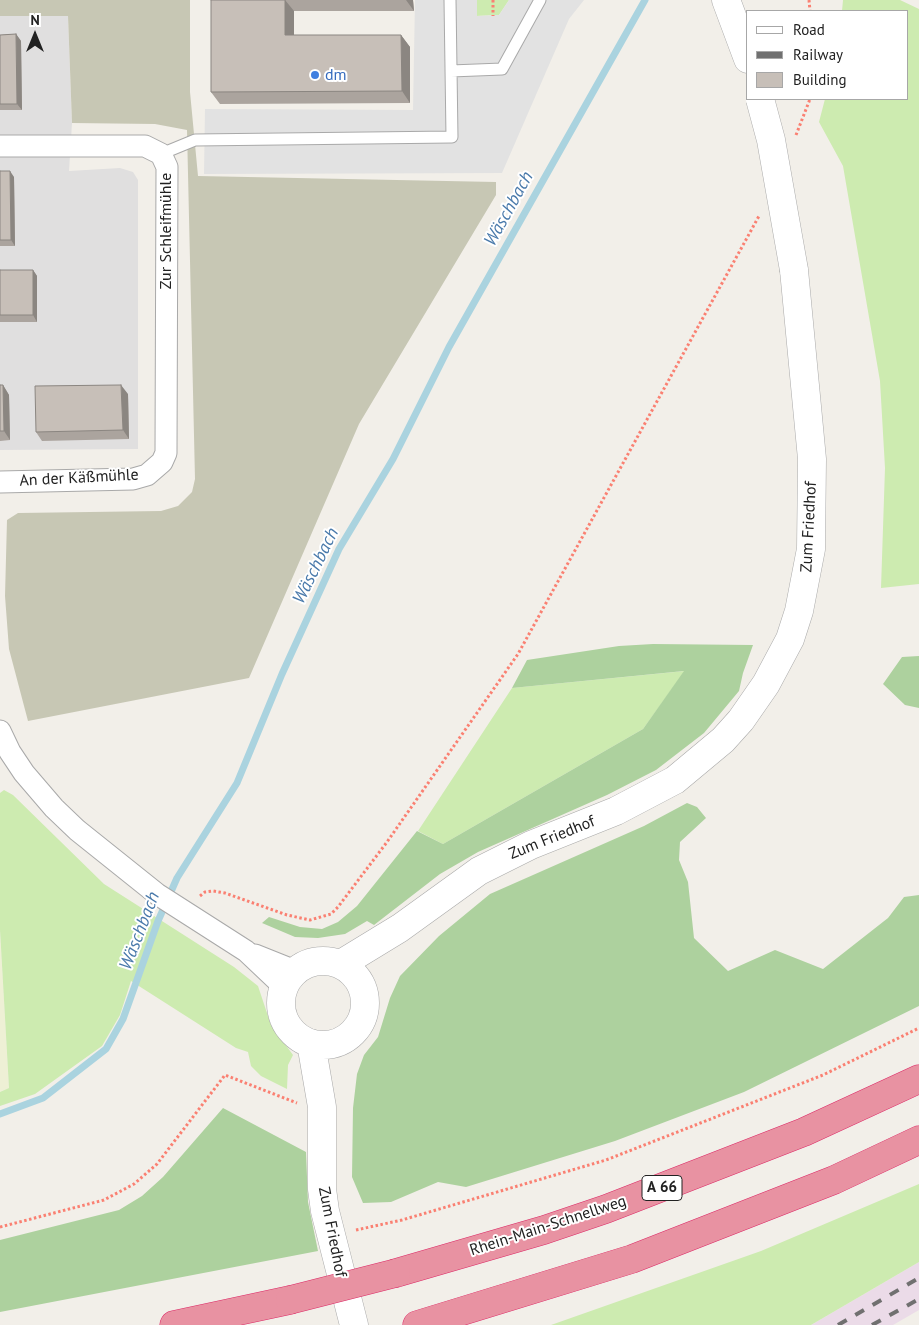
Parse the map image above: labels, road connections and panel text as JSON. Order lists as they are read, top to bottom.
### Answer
{
  "streets": {
    "highway": ["A 66", "Rhein-Main-Schnellweg"],
    "street": ["Zur Schleifmühle", "An der Käßmühle", "Zum Friedhof"]
  },
  "crossings": [
    ["Zur Schleifmühle", "An der Käßmühle"]
  ],
  "water": ["Wäschbach"],
  "places": ["dm"],
  "legend": ["Road", "Railway", "Building"],
  "north": "top"
}
